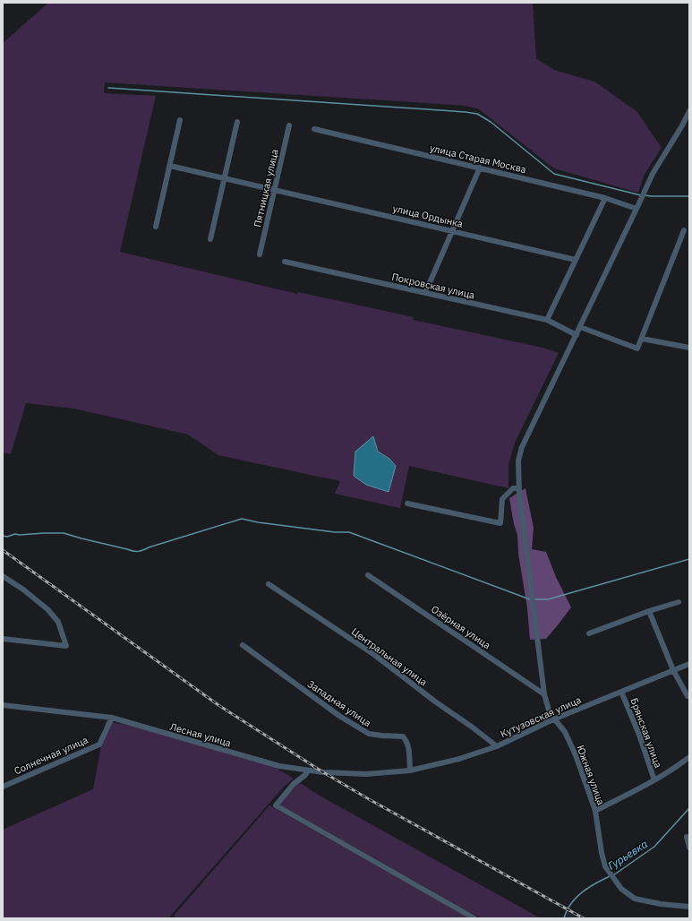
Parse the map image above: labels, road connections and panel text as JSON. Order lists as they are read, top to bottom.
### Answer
{
  "streets": {
    "street": [
      "улица Старая Москва",
      "Пятницкая улица",
      "улица Ордынка",
      "Покровская улица",
      "Озёрная улица",
      "Центральная улица",
      "Западная улица",
      "Кутузовская улица",
      "Брянская улица",
      "Лесная улица",
      "Солнечная улица",
      "Южная улица"
    ]
  },
  "crossings": [
    ["Пятницкая улица", "улица Ордынка"],
    ["Центральная улица", "Кутузовская улица"],
    ["Западная улица", "Кутузовская улица"],
    ["Кутузовская улица", "Брянская улица"],
    ["Кутузовская улица", "Лесная улица"],
    ["Кутузовская улица", "Южная улица"],
    ["Брянская улица", "Южная улица"],
    ["Лесная улица", "Солнечная улица"]
  ],
  "water": ["Гурьевка"]
}
